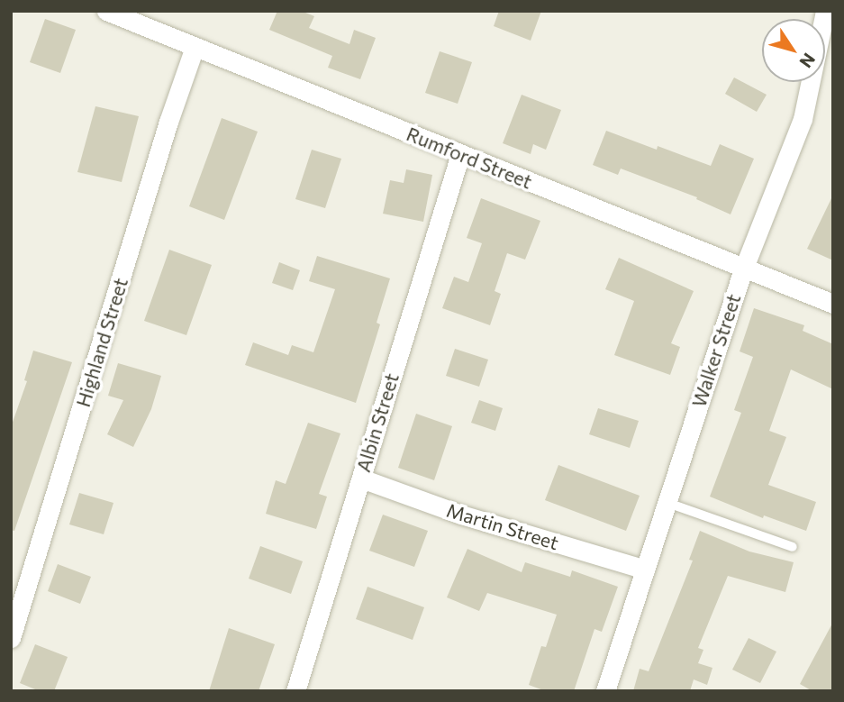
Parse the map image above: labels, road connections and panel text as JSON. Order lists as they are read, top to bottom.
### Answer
{
  "streets": {
    "street": [
      "Rumford Street",
      "Highland Street",
      "Walker Street",
      "Albin Street",
      "Martin Street"
    ]
  },
  "crossings": [
    ["Rumford Street", "Highland Street"],
    ["Rumford Street", "Walker Street"],
    ["Rumford Street", "Albin Street"],
    ["Walker Street", "Martin Street"],
    ["Albin Street", "Martin Street"]
  ],
  "north": "bottom right"
}
